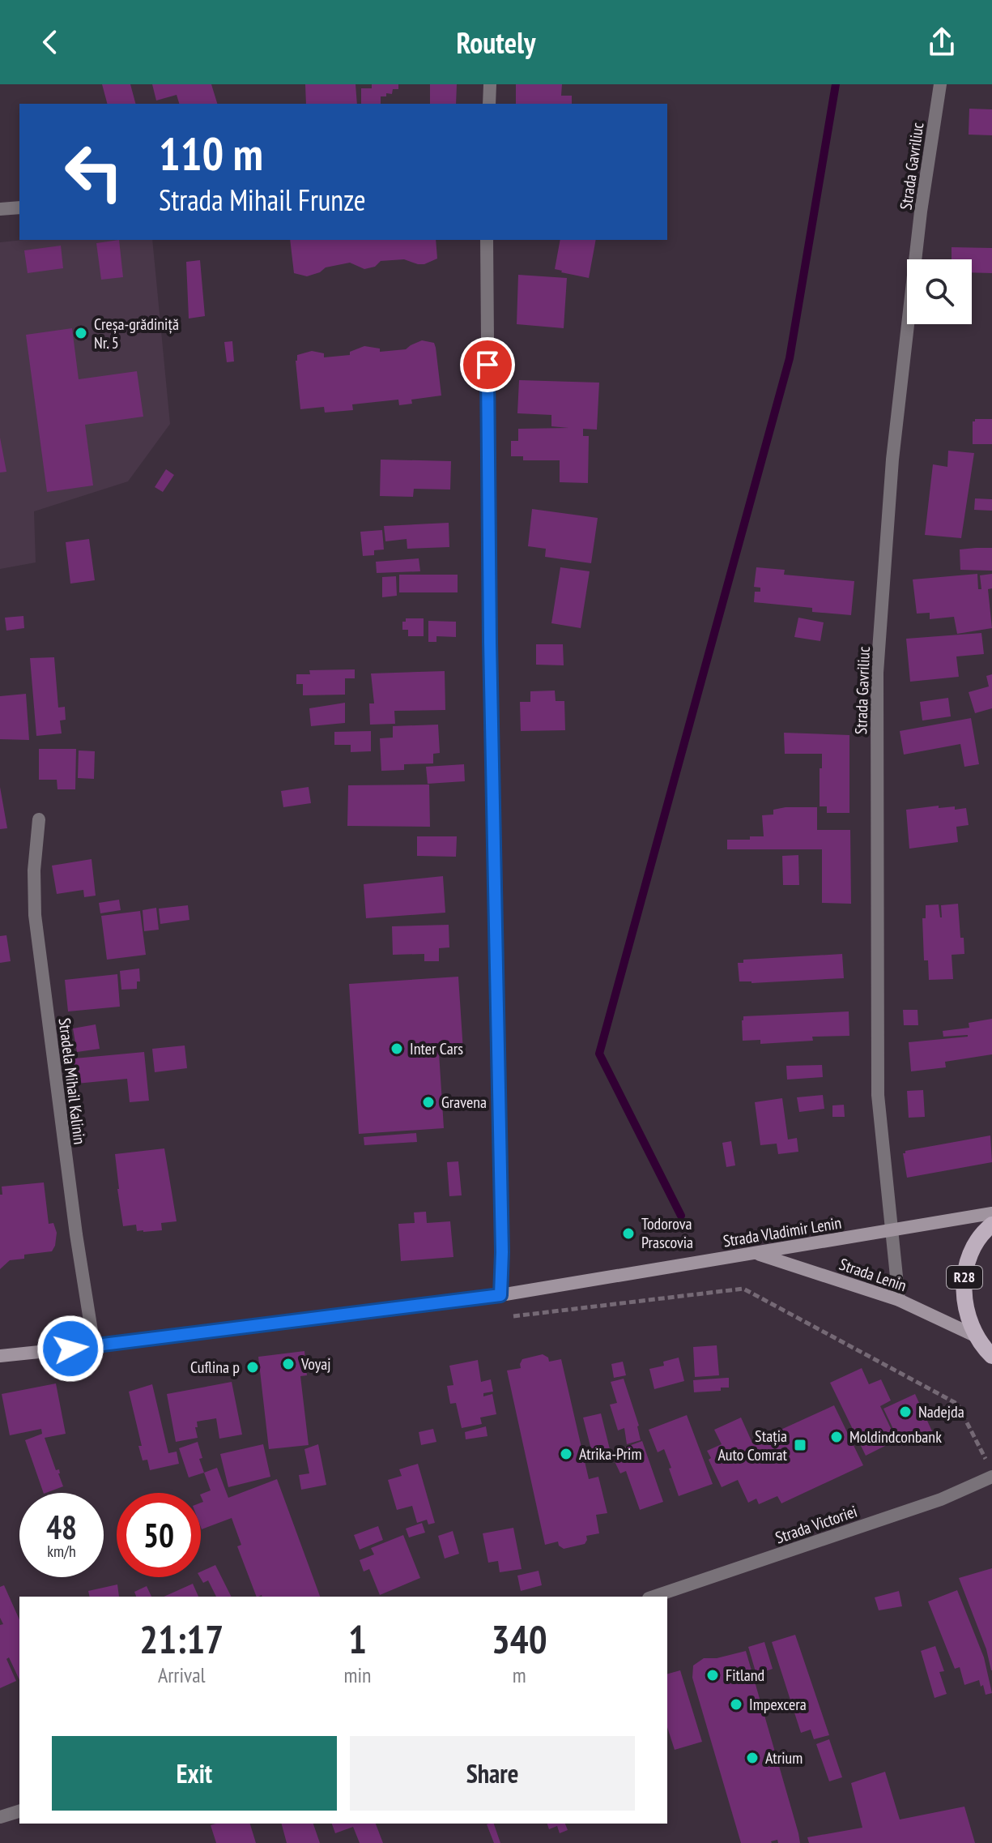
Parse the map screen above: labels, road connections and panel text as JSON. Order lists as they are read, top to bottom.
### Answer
{
  "streets": {
    "main road": ["Strada Vladimir Lenin", "Strada Lenin", "R28"],
    "street": ["Strada Gavriliuc", "Stradela Mihail Kalinin", "Strada Victoriei"]
  },
  "crossings": [
    ["Strada Gavriliuc", "Strada Vladimir Lenin"],
    ["Strada Gavriliuc", "Strada Lenin"],
    ["Stradela Mihail Kalinin", "Strada Vladimir Lenin"],
    ["Strada Vladimir Lenin", "Strada Lenin"],
    ["Strada Lenin", "R28"]
  ],
  "places": {
    "other": [
      "Creșa-grădiniță Nr. 5",
      "Inter Cars",
      "Gravena",
      "Todorova Prascovia",
      "Voyaj",
      "Cuflina p",
      "Nadejda",
      "Moldindconbank",
      "Atrika-Prim",
      "Fitland",
      "Impexcera",
      "Atrium"
    ],
    "transit": ["Stația Auto Comrat"]
  },
  "page": {
    "header": "Routely",
    "turn": ["110 m", "Strada Mihail Frunze"],
    "speed": "48 km/h",
    "limit": "50",
    "eta": [
      "21:17",
      "Arrival",
      "1",
      "min",
      "340",
      "m"
    ],
    "buttons": ["Exit", "Share"]
  }
}
